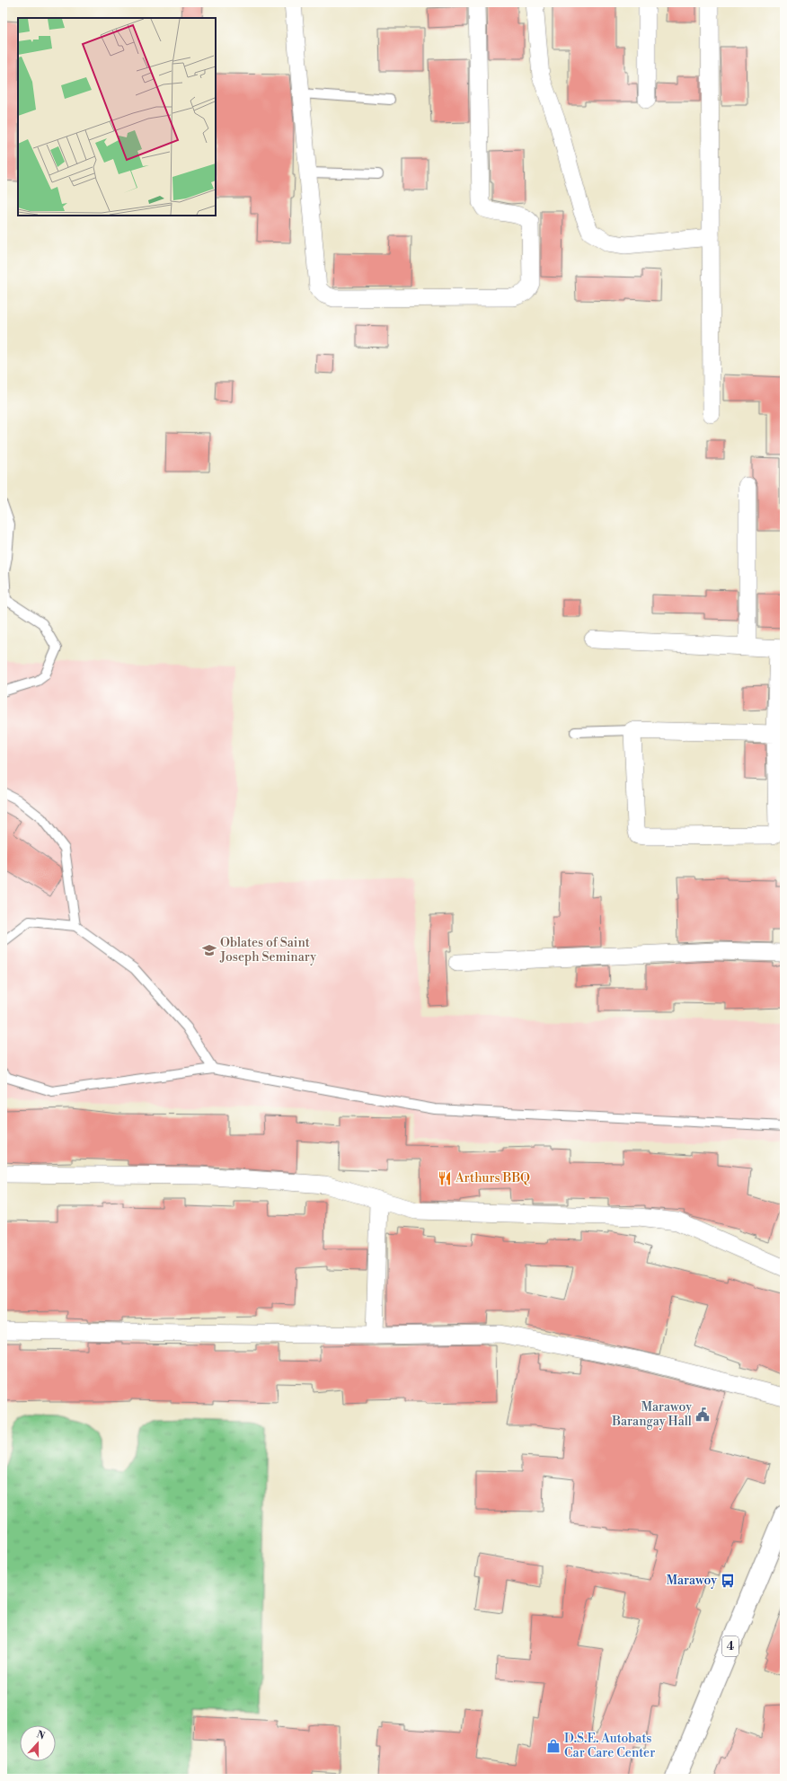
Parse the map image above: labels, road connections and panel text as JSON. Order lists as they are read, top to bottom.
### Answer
{
  "streets": {
    "main road": ["4"]
  },
  "places": {
    "school or university": ["Oblates of Saint Joseph Seminary"],
    "restaurant": ["Arthurs BBQ"],
    "public building": ["Marawoy Barangay Hall"],
    "bus stop": ["Marawoy"],
    "shop": ["D.S.E. Autobats Car Care Center"]
  },
  "north": "top"
}
